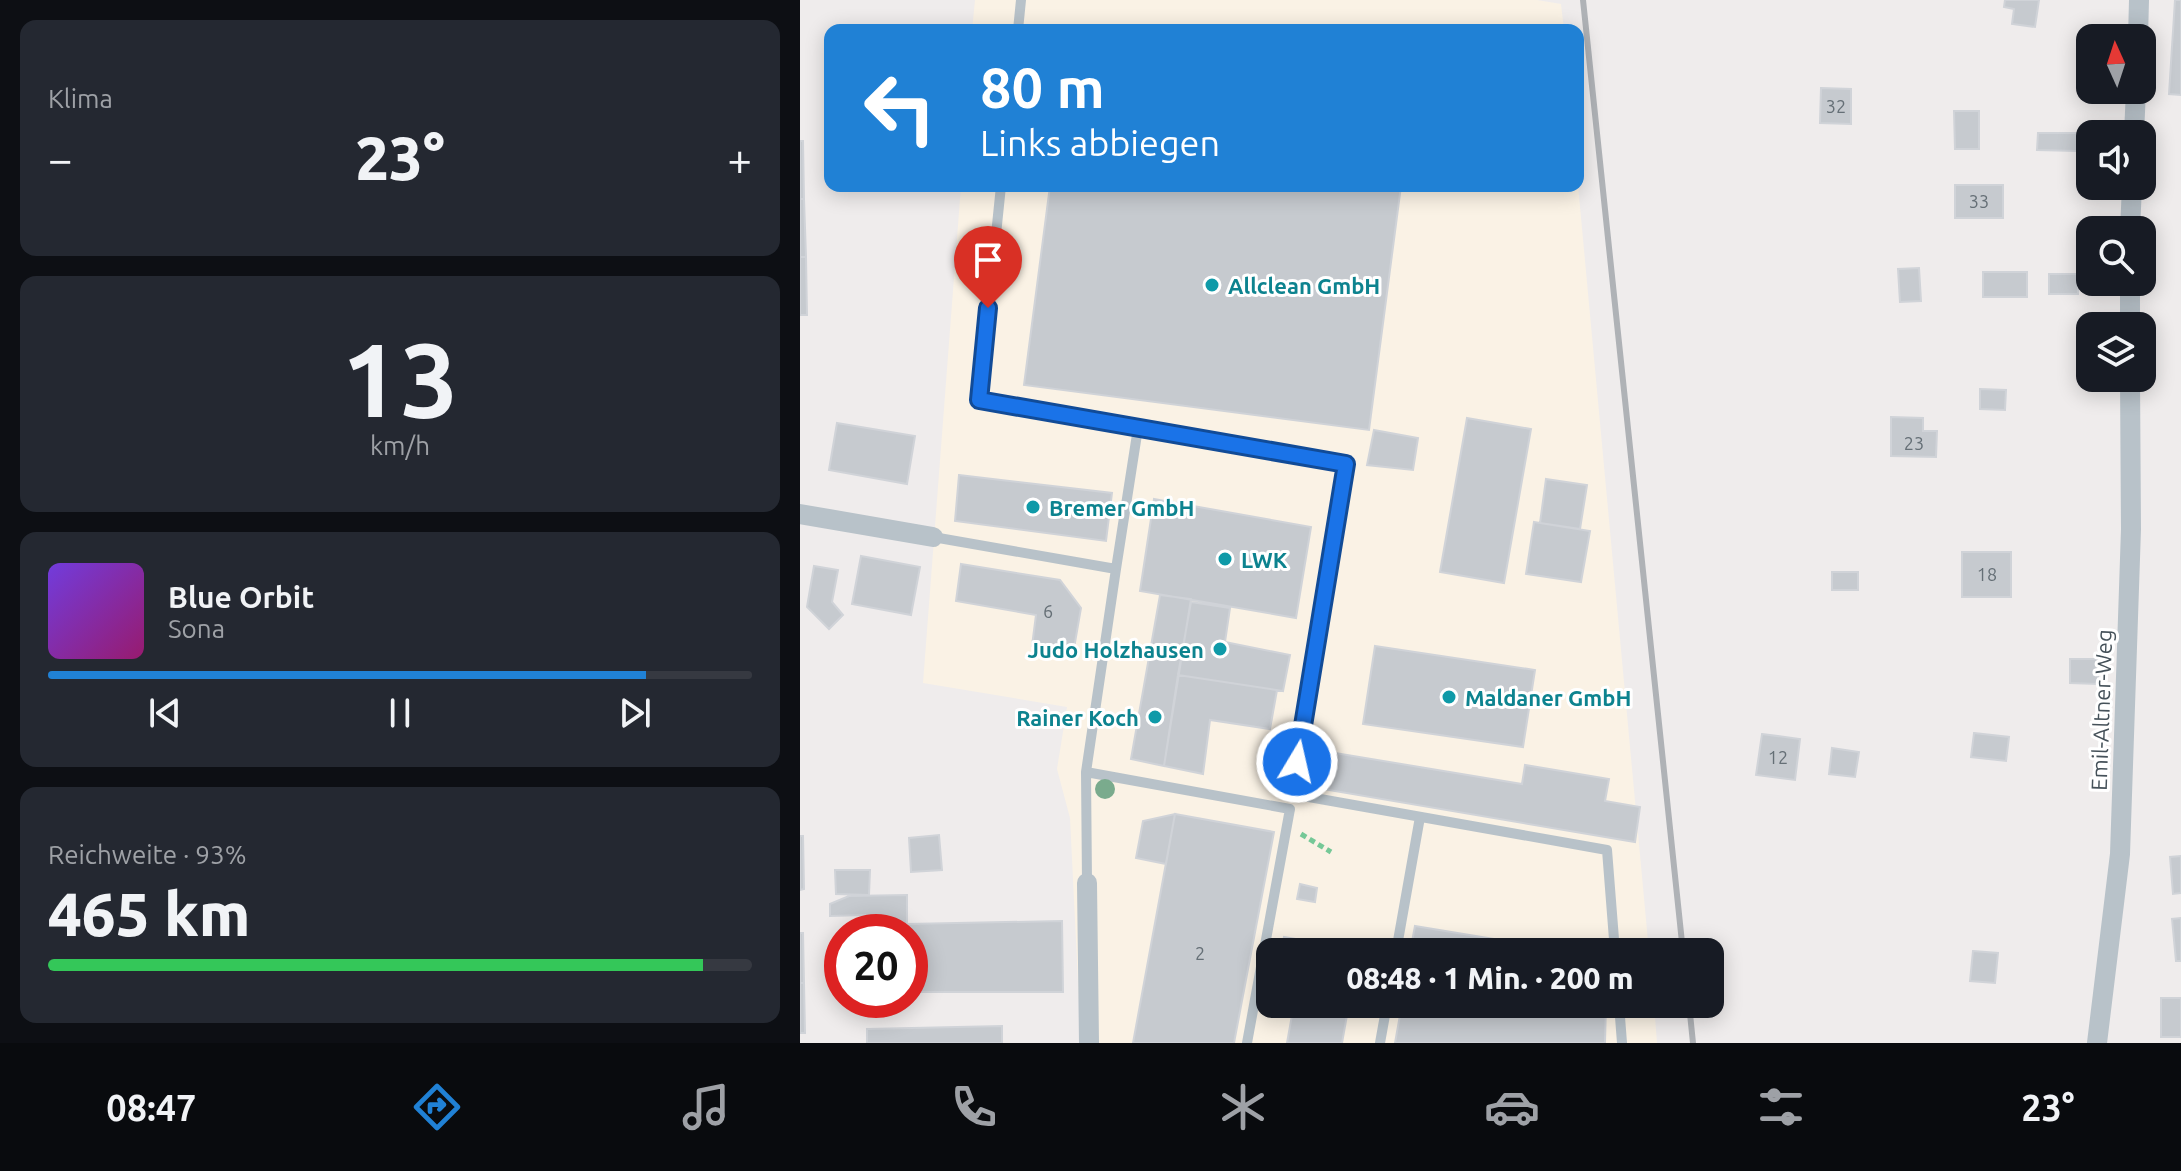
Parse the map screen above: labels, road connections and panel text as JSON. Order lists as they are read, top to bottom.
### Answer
{
  "streets": {
    "street": ["Emil-Altner-Weg"]
  },
  "places": [
    "Allclean GmbH",
    "Bremer GmbH",
    "LWK",
    "Judo Holzhausen",
    "Maldaner GmbH",
    "Rainer Koch"
  ],
  "house_numbers": [
    "32",
    "33",
    "23",
    "18",
    "6",
    "12",
    "2"
  ],
  "north": "top",
  "page": {
    "tile": [
      "Klima",
      ["13", "km/h"],
      ["Reichweite · 93%", "465 km"]
    ],
    "turn": ["80 m", "Links abbiegen"],
    "heat": ["−", "23°", "+"],
    "song": ["Blue Orbit", "Sona"],
    "limit": "20",
    "trip": "08:48 · 1 Min. · 200 m",
    "tabs": ["08:47", "23°"]
  }
}
